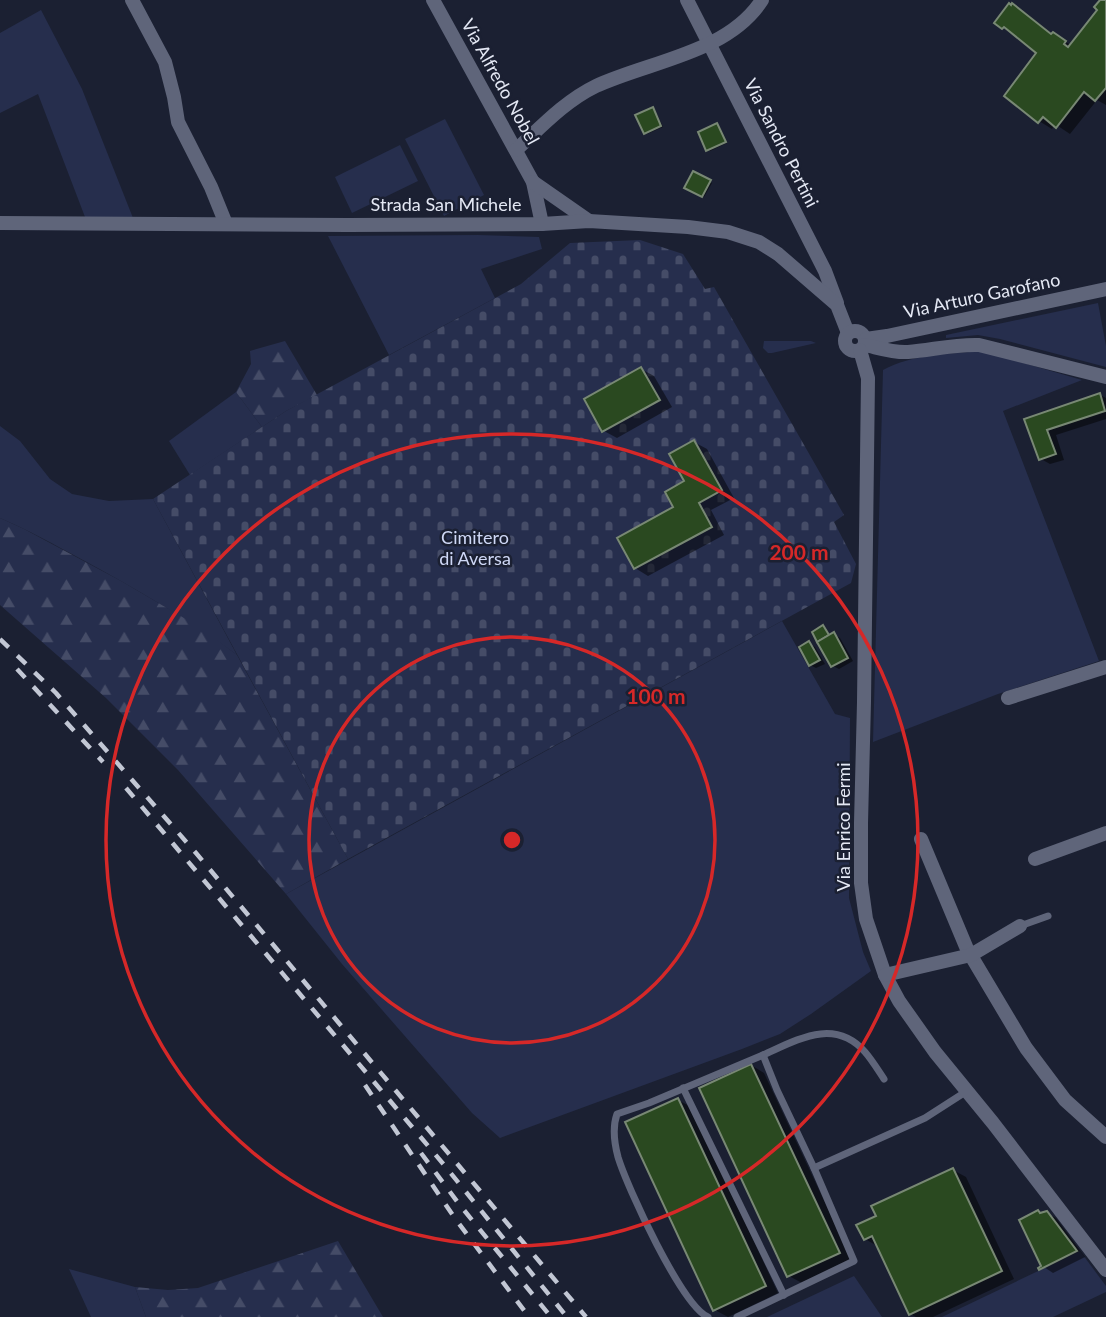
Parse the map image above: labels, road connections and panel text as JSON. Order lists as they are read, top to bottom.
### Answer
{
  "streets": {
    "street": [
      "Via Alfredo Nobel",
      "Via Sandro Pertini",
      "Strada San Michele",
      "Via Arturo Garofano",
      "Via Enrico Fermi"
    ]
  },
  "crossings": [
    ["Via Alfredo Nobel", "Strada San Michele"],
    ["Via Sandro Pertini", "Strada San Michele"],
    ["Strada San Michele", "Via Arturo Garofano"],
    ["Strada San Michele", "Via Enrico Fermi"],
    ["Via Arturo Garofano", "Via Enrico Fermi"]
  ],
  "parks": ["Cimitero di Aversa"],
  "rings": ["200 m", "100 m"]
}
